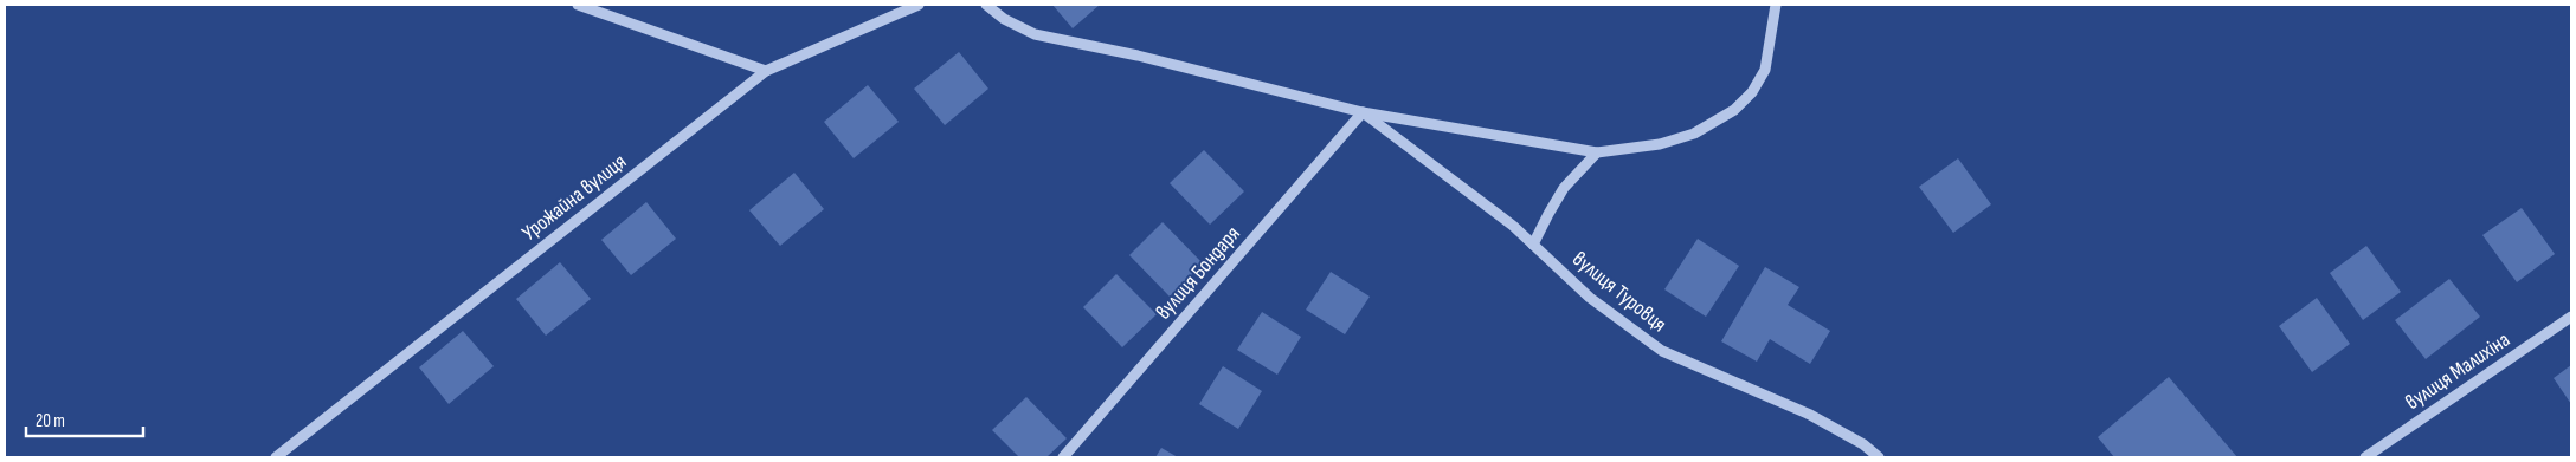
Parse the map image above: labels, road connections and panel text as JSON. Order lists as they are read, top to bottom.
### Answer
{
  "streets": {
    "street": [
      "Урожайна вулиця",
      "вулиця Бондаря",
      "вулиця Туровця",
      "вулиця Малихіна"
    ]
  },
  "crossings": [
    ["вулиця Бондаря", "вулиця Туровця"]
  ],
  "scale_bar": "20 m"
}
